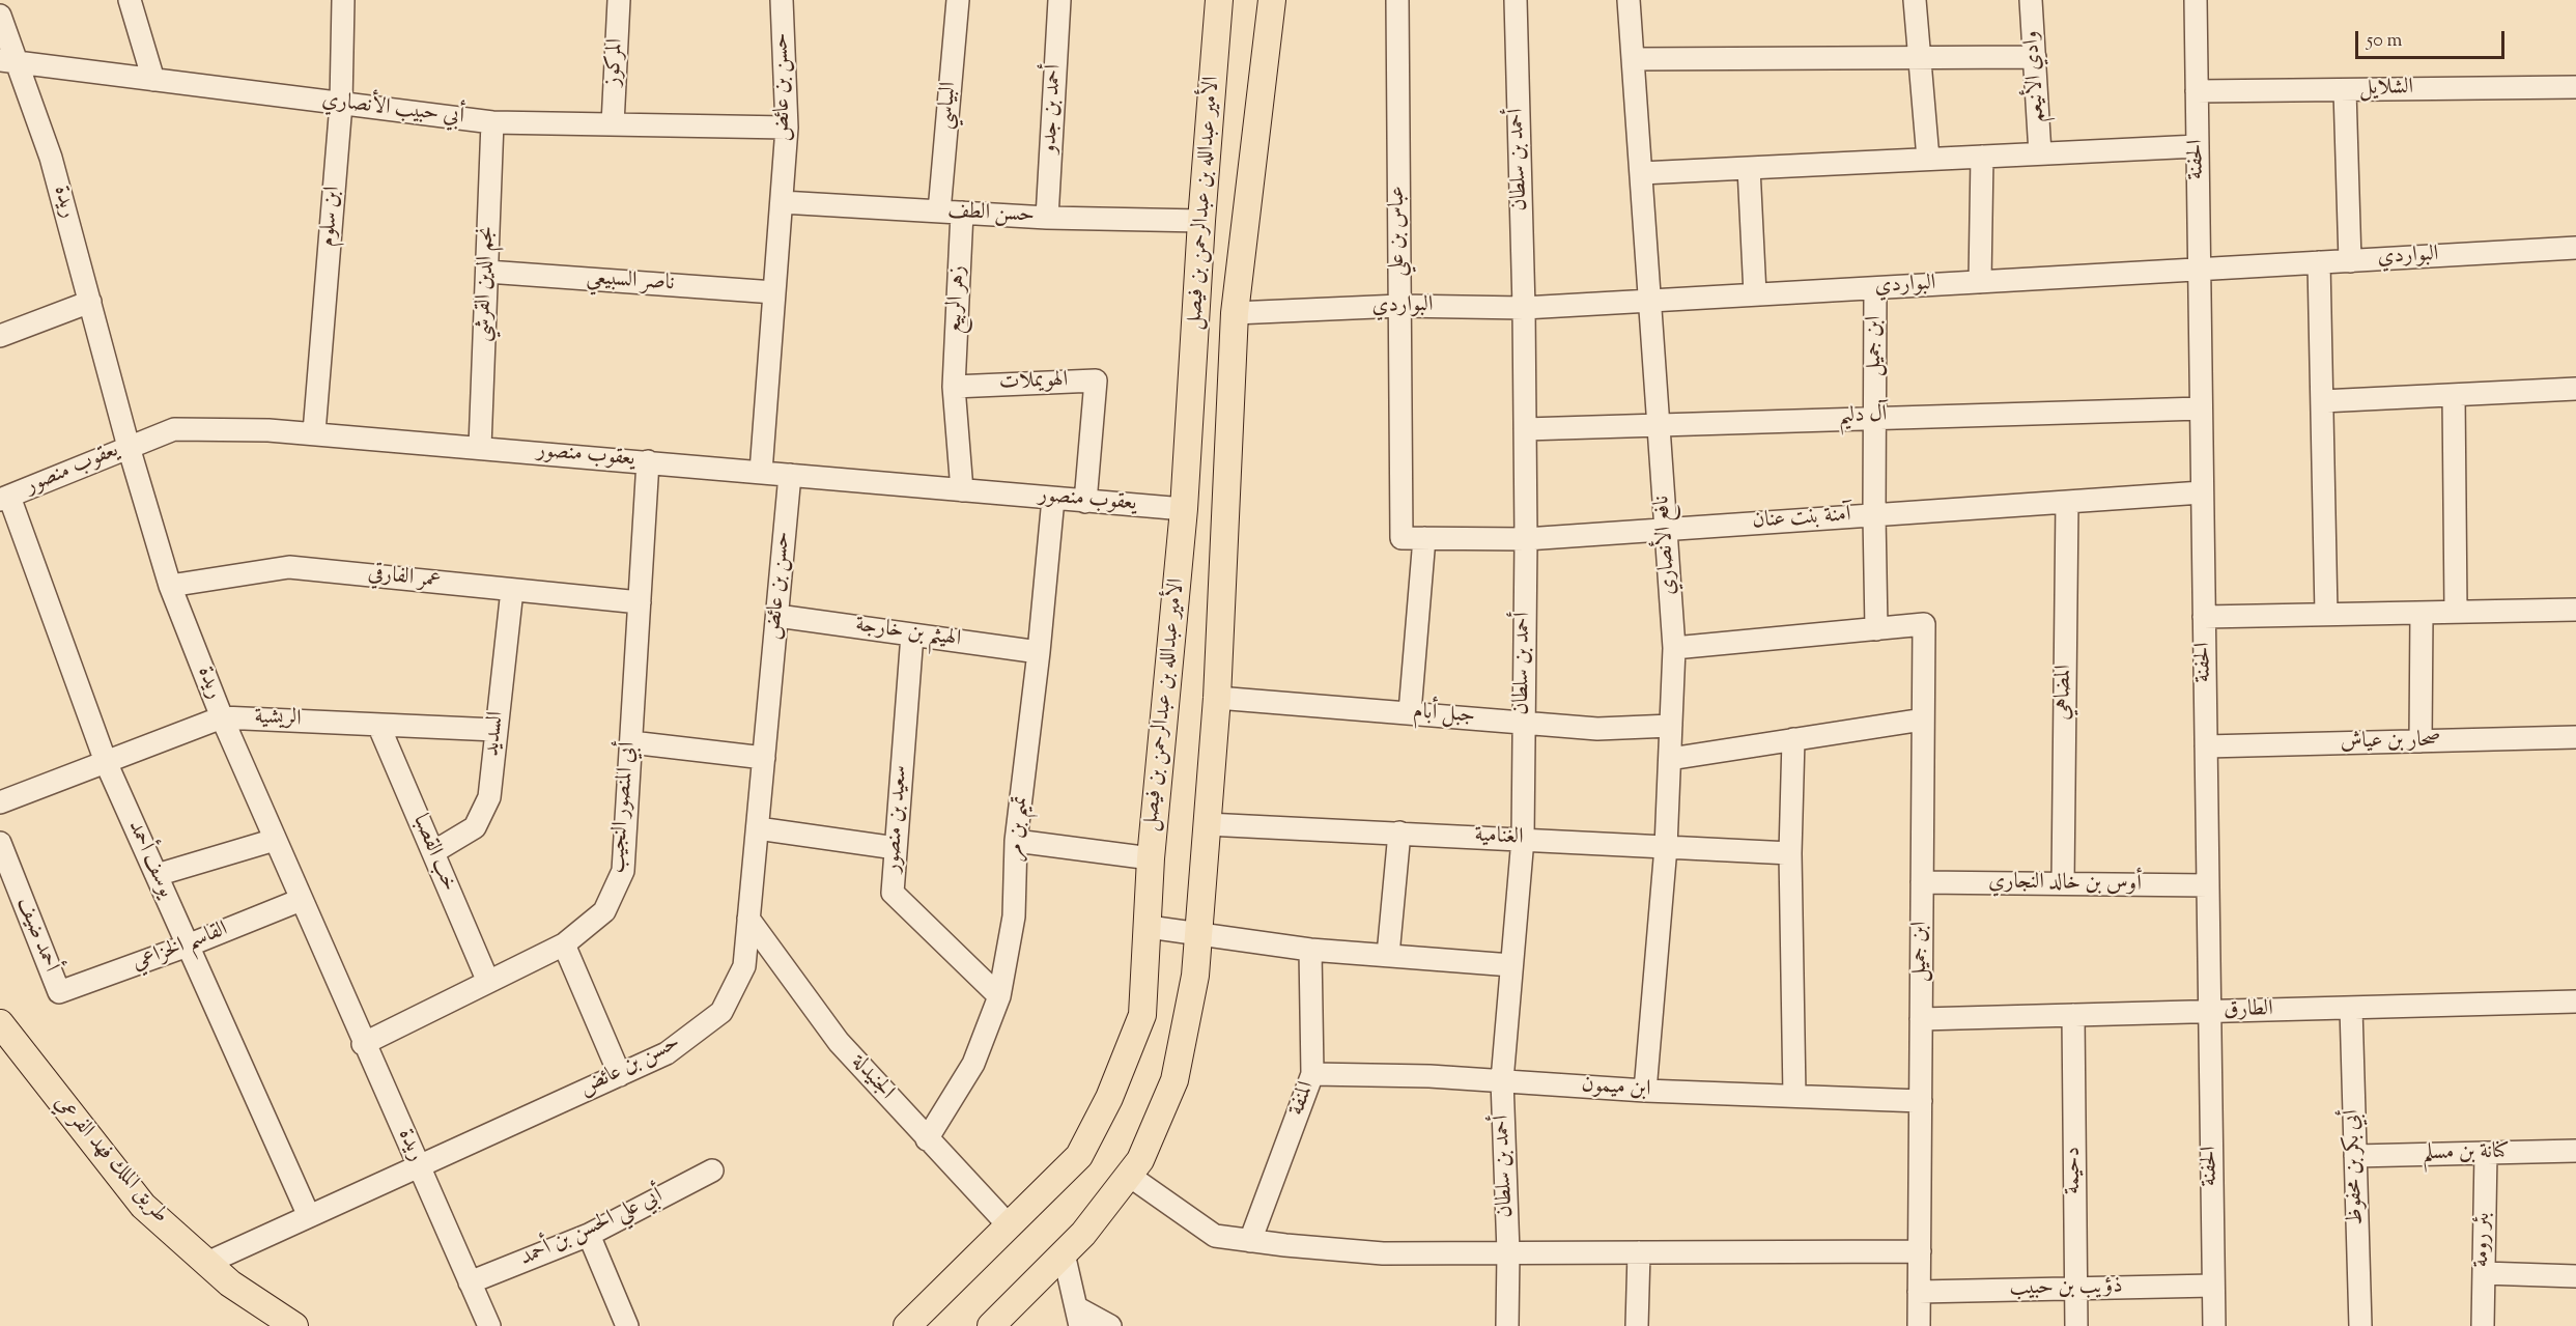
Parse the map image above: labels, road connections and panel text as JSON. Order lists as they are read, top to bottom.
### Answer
{
  "streets": {
    "main road": ["الأمير عبدالله بن عبدالرحمن بن فيصل", "طريق الملك فهد الفرعي"],
    "street": [
      "المركوز",
      "وادي الأنيعم",
      "حسن بن عائض",
      "الشلايل",
      "البياسي",
      "أحمد بن جدو",
      "أبي حبيب الأنصاري",
      "أحمد بن سلطان",
      "الحفنة",
      "ريدة",
      "حسن الطف",
      "ابن سلوم",
      "عباس بن علي",
      "البواردي",
      "ناصر السبيعي",
      "نجم الدين القرشي",
      "زهر الربيع",
      "ابن جميل",
      "الهويملات",
      "آل دليم",
      "يعقوب منصور",
      "آمنة بنت عنان",
      "نافع الأنصاري",
      "عمر الفارقي",
      "الهيثم بن خارجة",
      "المضاهي",
      "جبل أبام",
      "الريشية",
      "السديد",
      "صحار بن عياش",
      "أبي المنصور النجيب",
      "سعيد بن منصور",
      "تميم بن مر",
      "الغنامية",
      "خب القصبا",
      "يوسف أحمد",
      "أوس بن خالد النجاري",
      "أحمد ضيف",
      "القاسم الخزاعي",
      "الطارق",
      "الجنيدلة",
      "ابن ميمون",
      "المنفة",
      "كنانة بن مسلم",
      "أبي بكر بن محفوظ",
      "دحيمة",
      "أبي علي الحسن بن أحمد",
      "بئر رومة",
      "ذؤيب بن حبيب"
    ]
  },
  "crossings": [
    ["المركوز", "أبي حبيب الأنصاري"],
    ["حسن بن عائض", "أبي حبيب الأنصاري"],
    ["حسن بن عائض", "ريدة"],
    ["حسن بن عائض", "حسن الطف"],
    ["حسن بن عائض", "ناصر السبيعي"],
    ["حسن بن عائض", "يعقوب منصور"],
    ["حسن بن عائض", "الهيثم بن خارجة"],
    ["حسن بن عائض", "يوسف أحمد"],
    ["حسن بن عائض", "الجنيدلة"],
    ["حسن بن عائض", "طريق الملك فهد الفرعي"],
    ["الشلايل", "الحفنة"],
    ["البياسي", "حسن الطف"],
    ["أحمد بن جدو", "حسن الطف"],
    ["أبي حبيب الأنصاري", "ريدة"],
    ["أبي حبيب الأنصاري", "ابن سلوم"],
    ["أبي حبيب الأنصاري", "نجم الدين القرشي"],
    ["أحمد بن سلطان", "البواردي"],
    ["أحمد بن سلطان", "آل دليم"],
    ["أحمد بن سلطان", "آمنة بنت عنان"],
    ["أحمد بن سلطان", "جبل أبام"],
    ["أحمد بن سلطان", "الغنامية"],
    ["أحمد بن سلطان", "ابن ميمون"],
    ["الحفنة", "البواردي"],
    ["الحفنة", "آل دليم"],
    ["الحفنة", "آمنة بنت عنان"],
    ["الحفنة", "صحار بن عياش"],
    ["الحفنة", "أوس بن خالد النجاري"],
    ["الحفنة", "الطارق"],
    ["الحفنة", "ذؤيب بن حبيب"],
    ["ريدة", "يعقوب منصور"],
    ["ريدة", "عمر الفارقي"],
    ["ريدة", "الريشية"],
    ["ريدة", "أبي المنصور النجيب"],
    ["ريدة", "القاسم الخزاعي"],
    ["ريدة", "أبي علي الحسن بن أحمد"],
    ["الأمير عبدالله بن عبدالرحمن بن فيصل", "حسن الطف"],
    ["الأمير عبدالله بن عبدالرحمن بن فيصل", "البواردي"],
    ["الأمير عبدالله بن عبدالرحمن بن فيصل", "يعقوب منصور"],
    ["الأمير عبدالله بن عبدالرحمن بن فيصل", "جبل أبام"],
    ["الأمير عبدالله بن عبدالرحمن بن فيصل", "الغنامية"],
    ["الأمير عبدالله بن عبدالرحمن بن فيصل", "الجنيدلة"],
    ["حسن الطف", "زهر الربيع"],
    ["ابن سلوم", "يعقوب منصور"],
    ["عباس بن علي", "البواردي"],
    ["عباس بن علي", "آمنة بنت عنان"],
    ["البواردي", "ابن جميل"],
    ["البواردي", "نافع الأنصاري"],
    ["ناصر السبيعي", "نجم الدين القرشي"],
    ["نجم الدين القرشي", "يعقوب منصور"],
    ["زهر الربيع", "الهويملات"],
    ["ابن جميل", "آل دليم"],
    ["ابن جميل", "آمنة بنت عنان"],
    ["ابن جميل", "نافع الأنصاري"],
    ["ابن جميل", "أوس بن خالد النجاري"],
    ["ابن جميل", "الطارق"],
    ["ابن جميل", "ابن ميمون"],
    ["ابن جميل", "ذؤيب بن حبيب"],
    ["الهويملات", "يعقوب منصور"],
    ["آل دليم", "نافع الأنصاري"],
    ["يعقوب منصور", "أبي المنصور النجيب"],
    ["يعقوب منصور", "تميم بن مر"],
    ["يعقوب منصور", "يوسف أحمد"],
    ["آمنة بنت عنان", "نافع الأنصاري"],
    ["آمنة بنت عنان", "المضاهي"],
    ["نافع الأنصاري", "جبل أبام"],
    ["نافع الأنصاري", "الغنامية"],
    ["نافع الأنصاري", "ابن ميمون"],
    ["عمر الفارقي", "السديد"],
    ["عمر الفارقي", "أبي المنصور النجيب"],
    ["الهيثم بن خارجة", "سعيد بن منصور"],
    ["الهيثم بن خارجة", "تميم بن مر"],
    ["المضاهي", "أوس بن خالد النجاري"],
    ["الريشية", "السديد"],
    ["الريشية", "خب القصبا"],
    ["الريشية", "يوسف أحمد"],
    ["السديد", "خب القصبا"],
    ["أبي المنصور النجيب", "خب القصبا"],
    ["سعيد بن منصور", "تميم بن مر"],
    ["تميم بن مر", "الجنيدلة"],
    ["يوسف أحمد", "القاسم الخزاعي"],
    ["أحمد ضيف", "القاسم الخزاعي"],
    ["الطارق", "أبي بكر بن محفوظ"],
    ["الطارق", "دحيمة"],
    ["ابن ميمون", "المنفة"],
    ["كنانة بن مسلم", "أبي بكر بن محفوظ"],
    ["كنانة بن مسلم", "بئر رومة"],
    ["دحيمة", "ذؤيب بن حبيب"]
  ],
  "scale_bar": "50 m"
}
